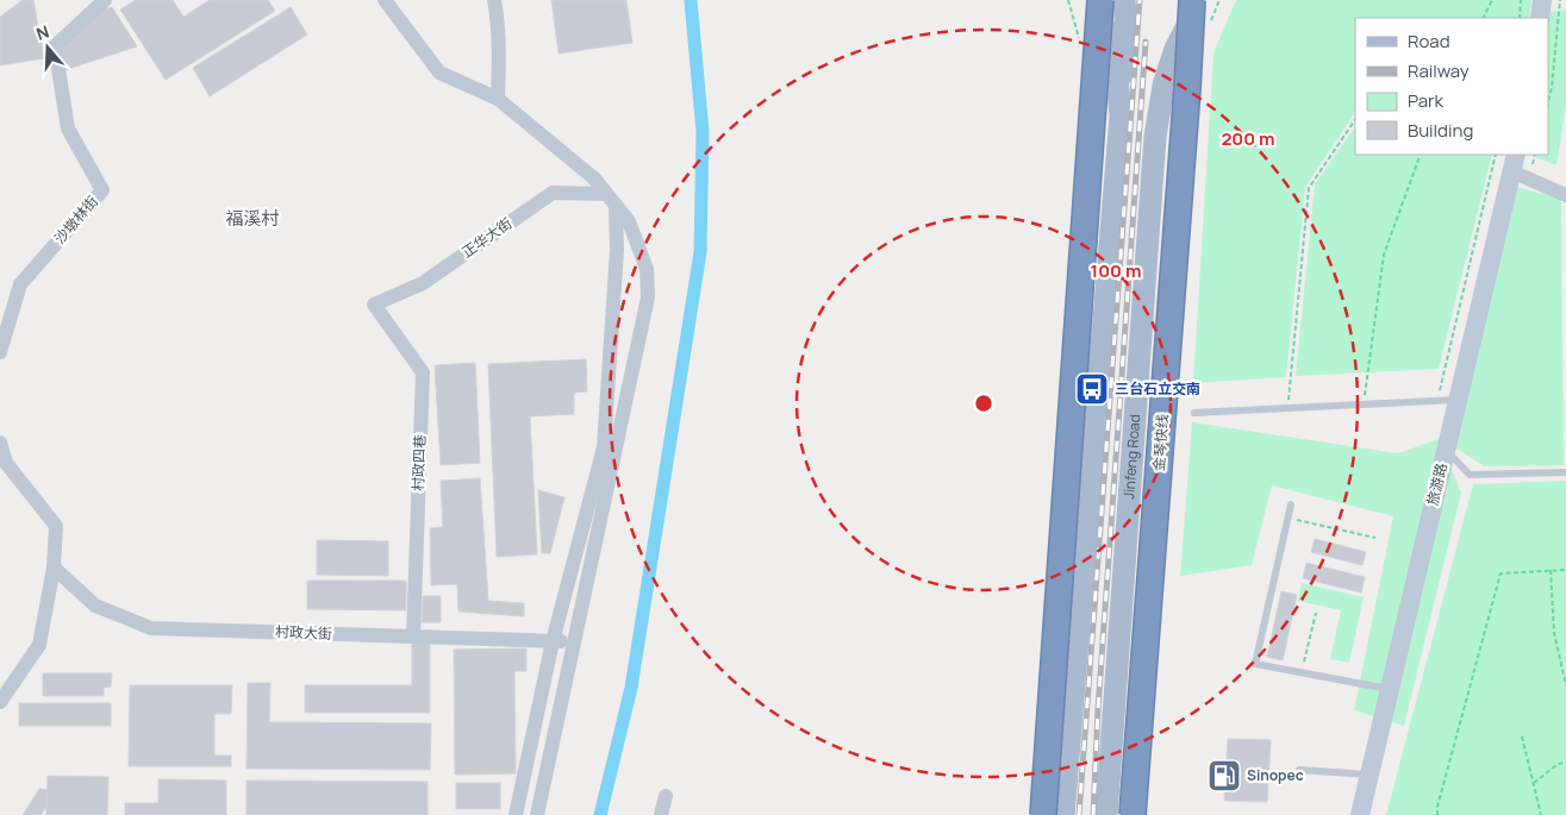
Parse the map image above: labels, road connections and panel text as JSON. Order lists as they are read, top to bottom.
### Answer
{
  "streets": {
    "highway": ["金琴快线"],
    "main road": ["Jinfeng Road"],
    "street": [
      "沙墩林街",
      "正华大街",
      "村政四巷",
      "旅游路",
      "村政大街"
    ]
  },
  "crossings": [
    ["正华大街", "村政四巷"],
    ["村政四巷", "村政大街"]
  ],
  "districts": ["福溪村"],
  "places": {
    "bus stop": ["三台石立交南"],
    "fuel station": ["Sinopec"]
  },
  "legend": [
    "Road",
    "Railway",
    "Park",
    "Building"
  ],
  "north": "top",
  "rings": ["200 m", "100 m"]
}
